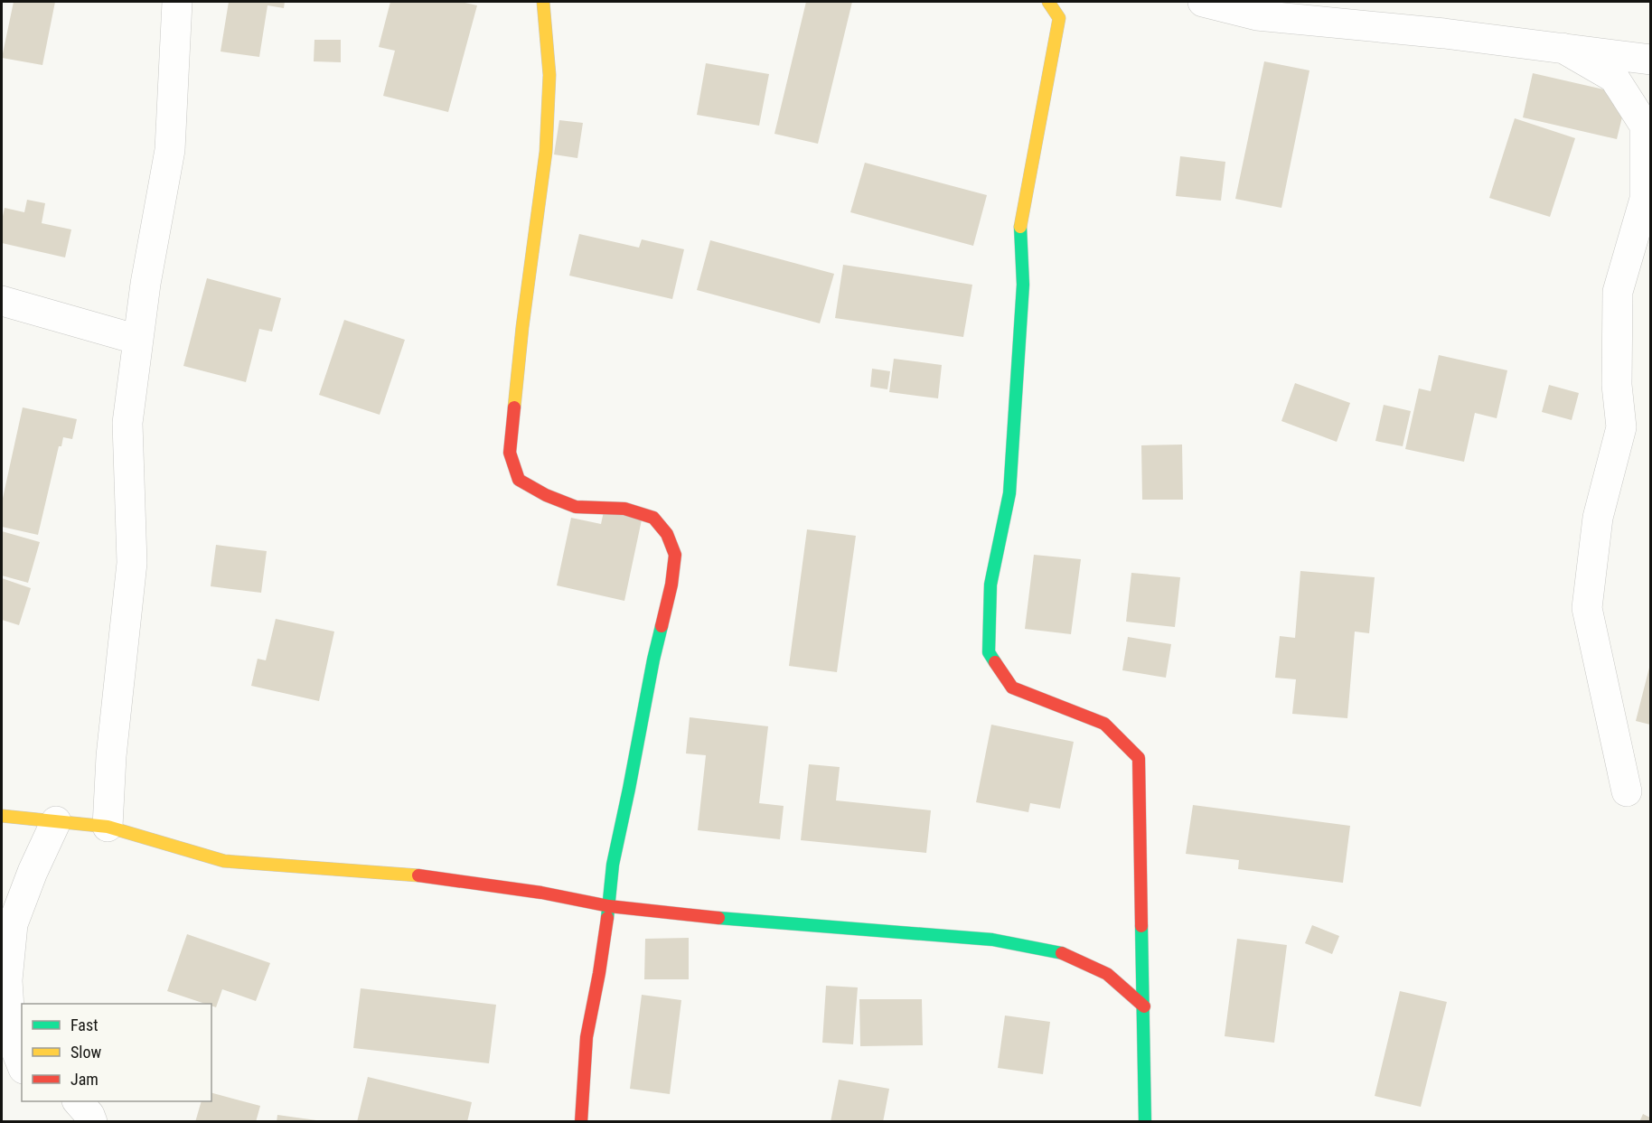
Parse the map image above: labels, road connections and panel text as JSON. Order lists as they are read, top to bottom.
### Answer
{
  "legend": ["Fast", "Slow", "Jam"]
}
